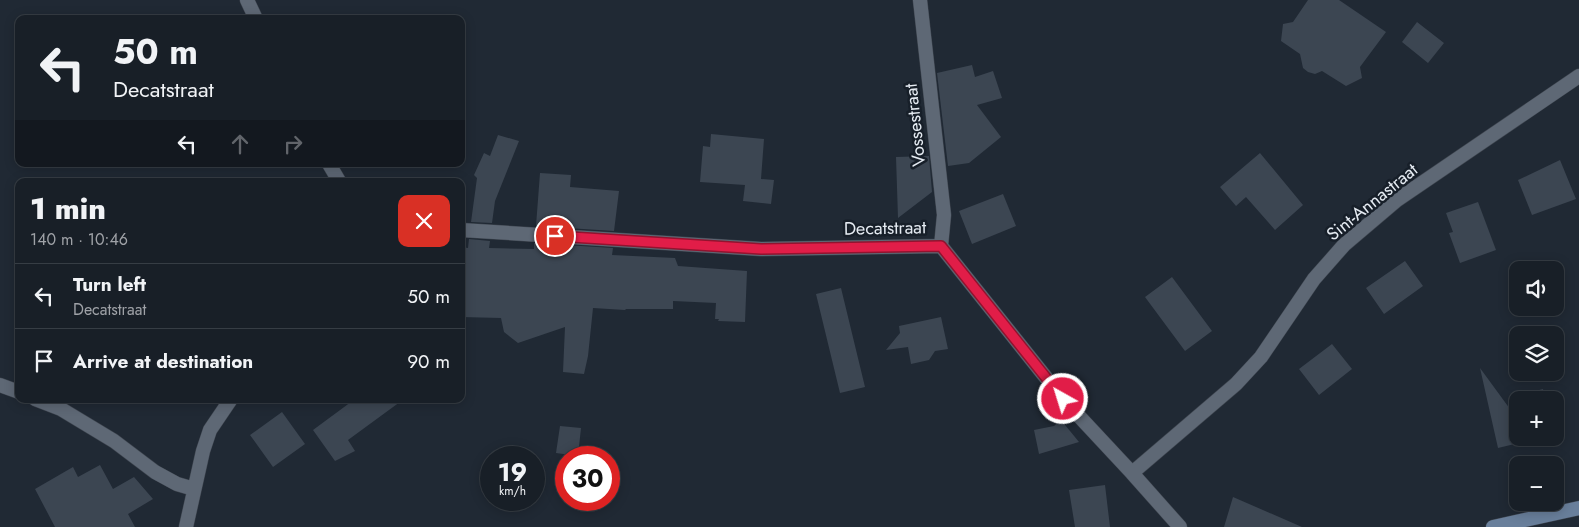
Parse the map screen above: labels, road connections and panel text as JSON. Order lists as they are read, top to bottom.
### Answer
{
  "streets": {
    "street": ["Vossestraat", "Sint-Annastraat", "Decatstraat"]
  },
  "crossings": [
    ["Vossestraat", "Decatstraat"],
    ["Sint-Annastraat", "Decatstraat"]
  ],
  "page": {
    "turn": ["50 m", "Decatstraat"],
    "heading": ["1 min", "140 m · 10:46"],
    "map_buttons": ["+", "−"],
    "list": [
      {
        "name": "Turn left",
        "note": "Decatstraat",
        "value": "50 m"
      },
      {
        "name": "Arrive at destination",
        "value": "90 m"
      }
    ],
    "speed": "19 km/h",
    "limit": "30"
  }
}
